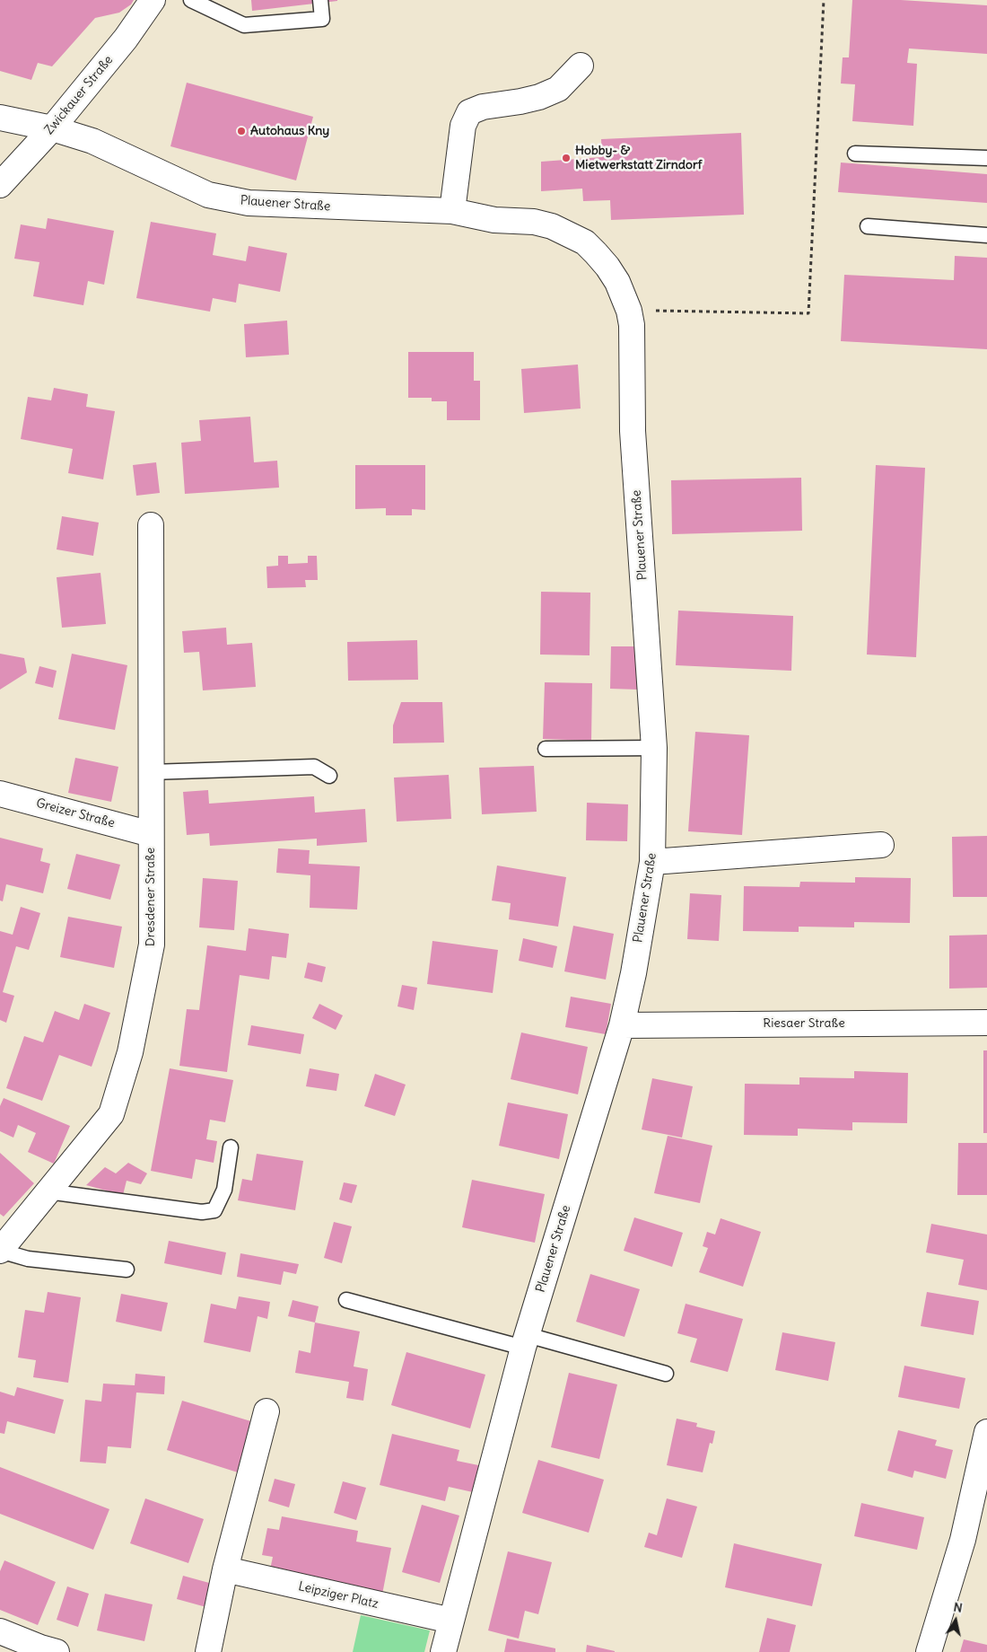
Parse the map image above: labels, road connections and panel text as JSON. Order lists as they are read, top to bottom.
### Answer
{
  "streets": {
    "street": [
      "Zwickauer Straße",
      "Plauener Straße",
      "Greizer Straße",
      "Dresdener Straße",
      "Riesaer Straße",
      "Leipziger Platz"
    ]
  },
  "crossings": [
    ["Zwickauer Straße", "Plauener Straße"],
    ["Plauener Straße", "Riesaer Straße"],
    ["Plauener Straße", "Leipziger Platz"],
    ["Greizer Straße", "Dresdener Straße"]
  ],
  "places": ["Autohaus Kny", "Hobby- & Mietwerkstatt Zirndorf"],
  "north": "top"
}
